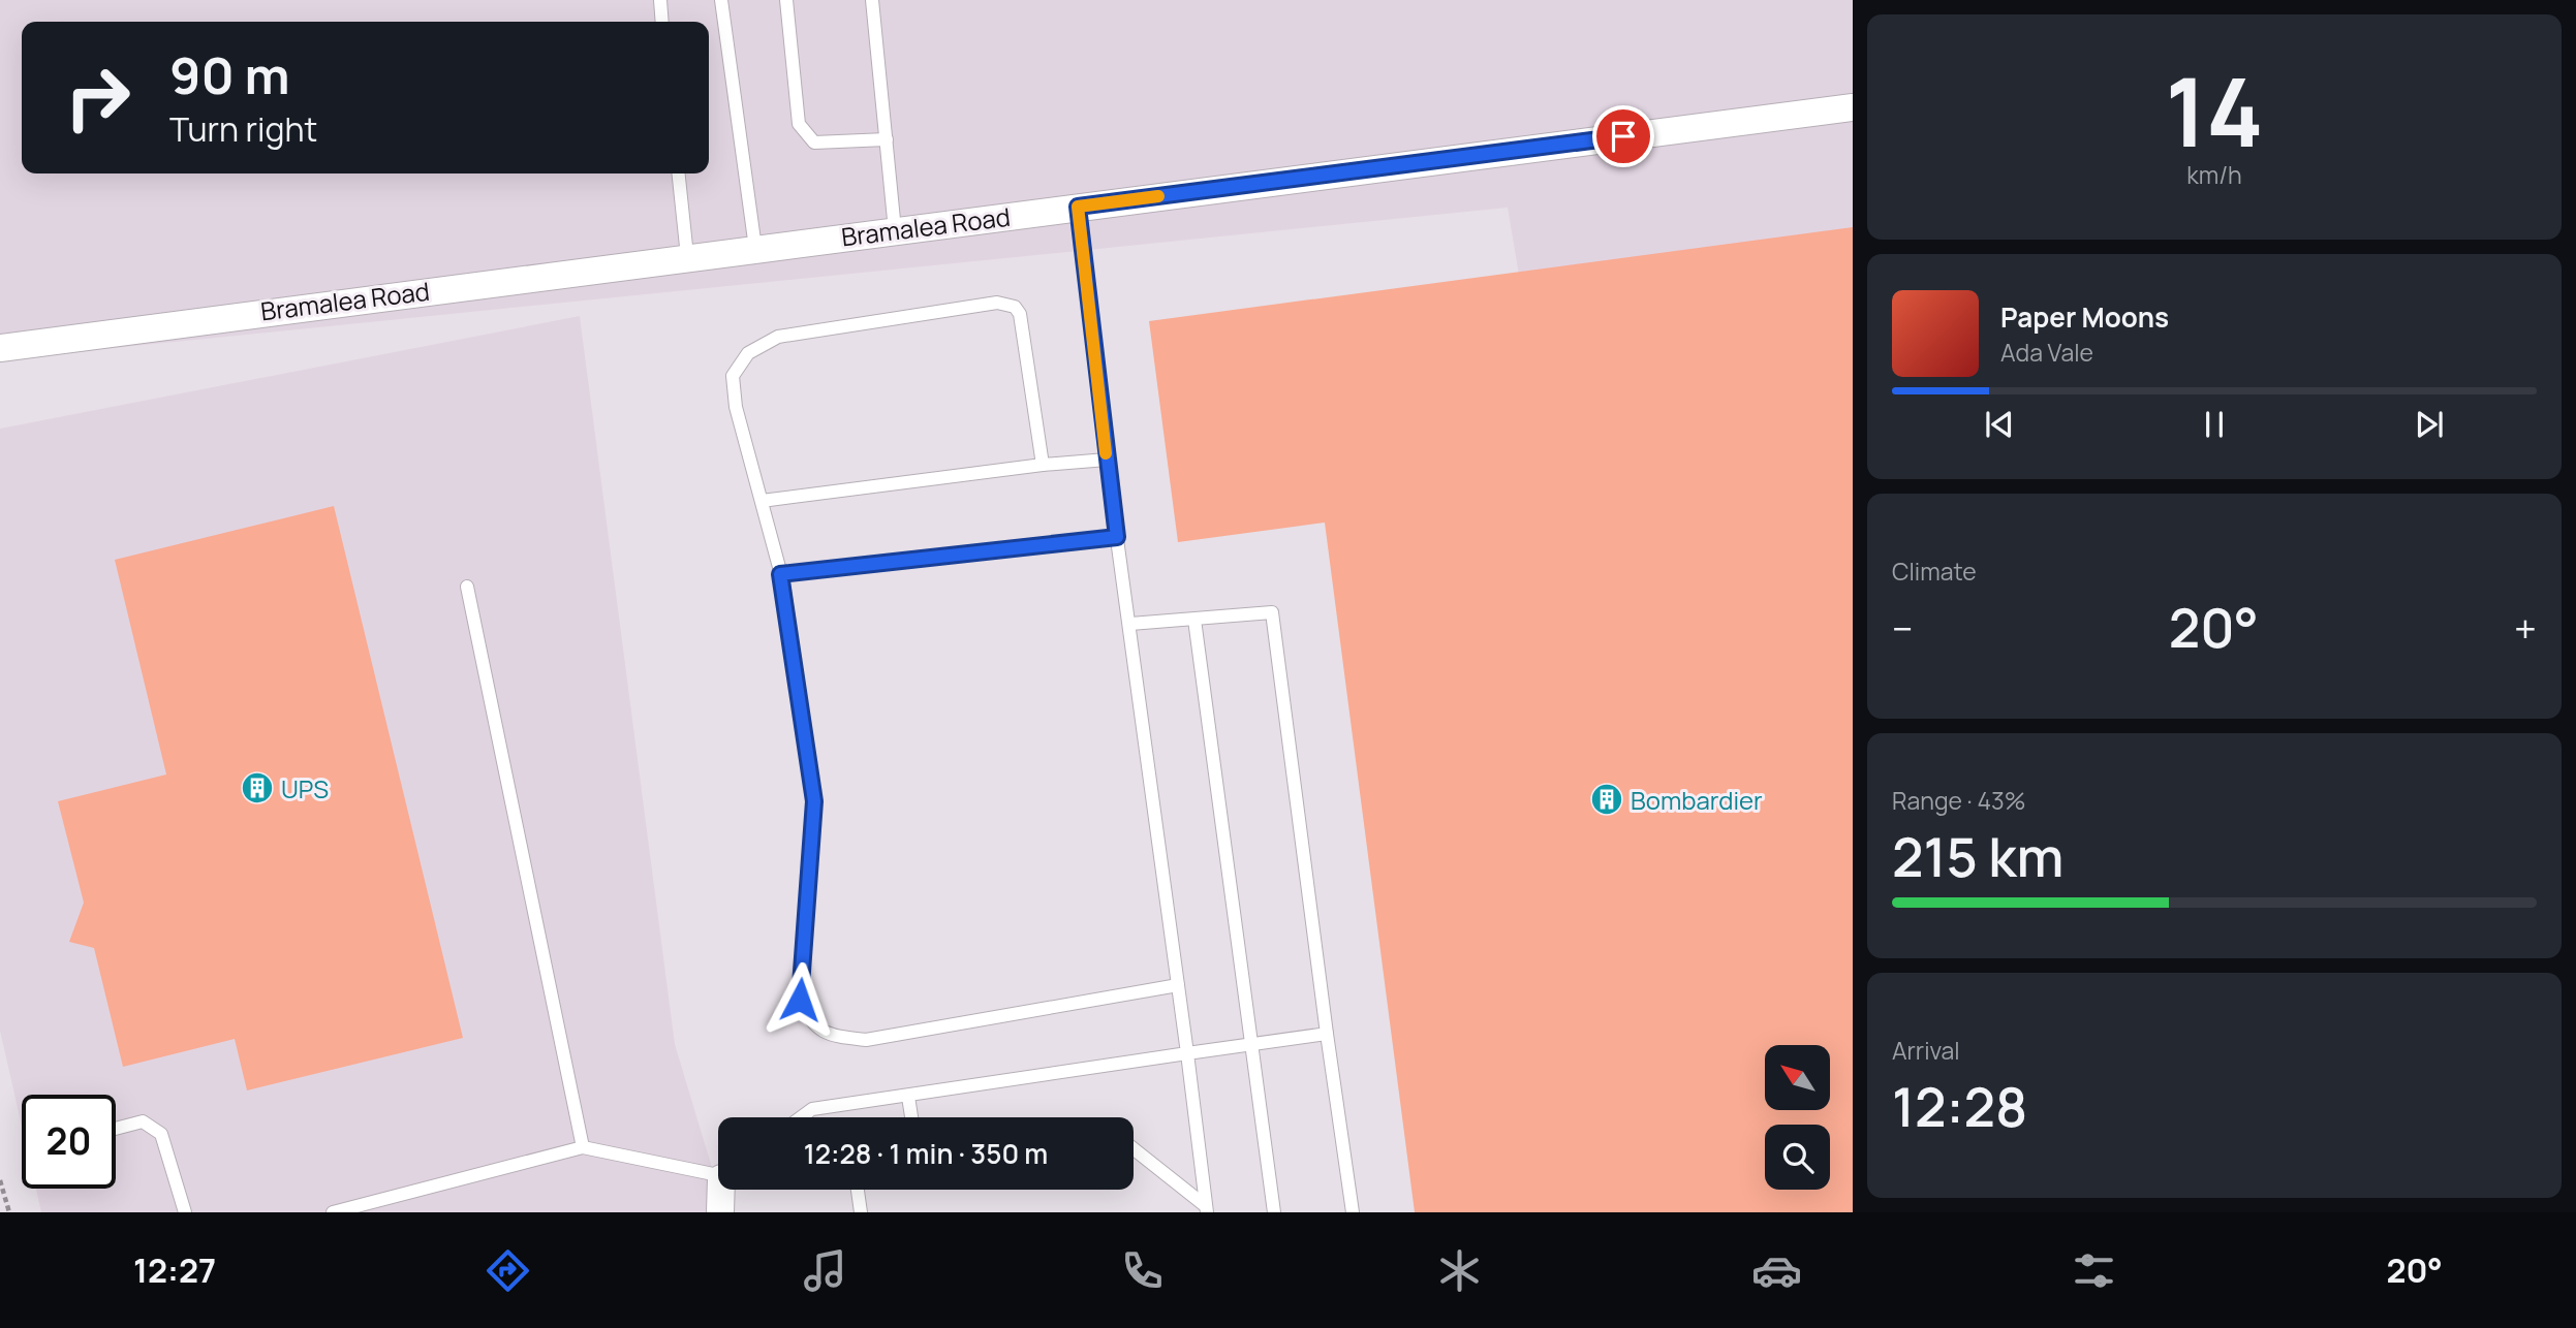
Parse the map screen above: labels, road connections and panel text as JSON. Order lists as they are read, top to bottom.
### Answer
{
  "streets": {
    "street": ["Bramalea Road"]
  },
  "places": {
    "building": ["UPS", "Bombardier"]
  },
  "north": "top left",
  "page": {
    "tile": [
      ["14", "km/h"],
      "Climate",
      ["Range · 43%", "215 km"],
      ["Arrival", "12:28"]
    ],
    "turn": ["90 m", "Turn right"],
    "song": ["Paper Moons", "Ada Vale"],
    "heat": ["−", "20°", "+"],
    "limit": "20",
    "trip": "12:28 · 1 min · 350 m",
    "tabs": ["12:27", "20°"]
  }
}
